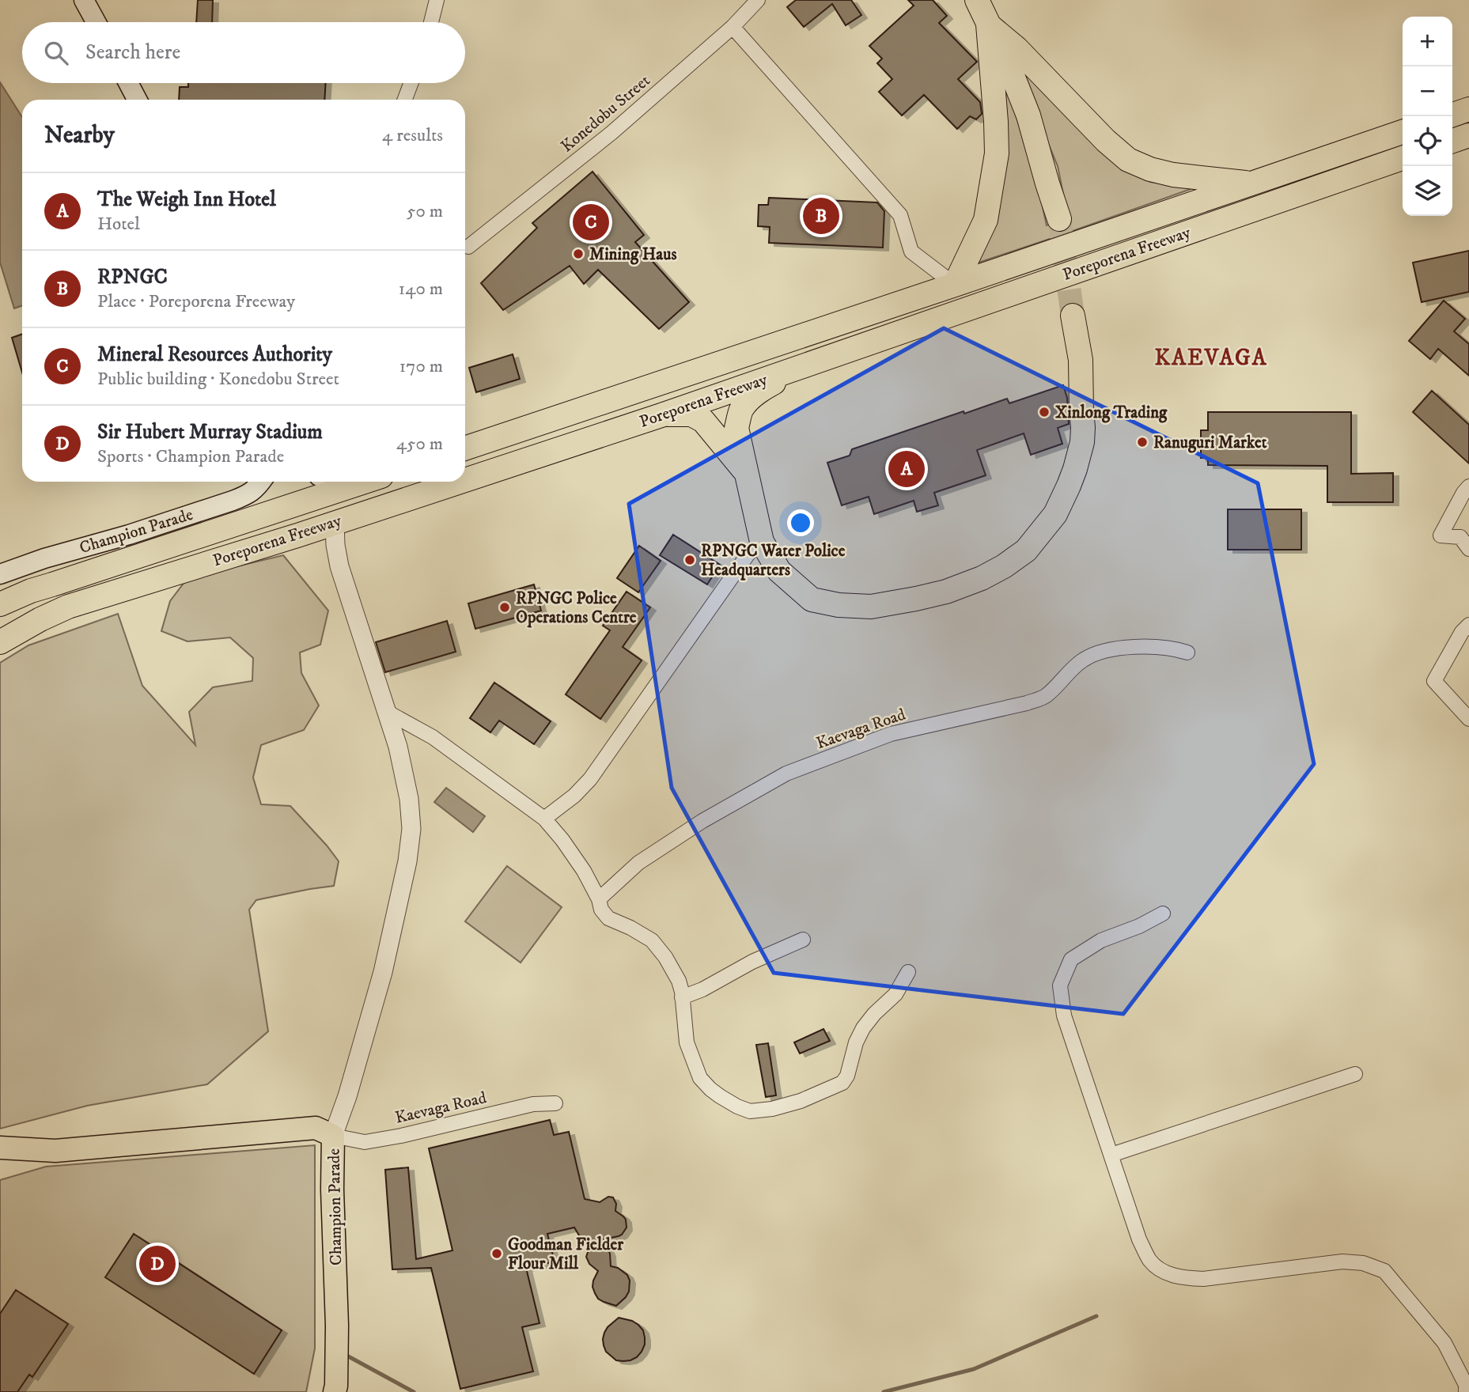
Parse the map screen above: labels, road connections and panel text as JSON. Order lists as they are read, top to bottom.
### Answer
{
  "streets": {
    "highway": ["Poreporena Freeway"],
    "main road": ["Champion Parade"],
    "street": ["Konedobu Street", "Kaevaga Road"]
  },
  "crossings": [
    ["Champion Parade", "Kaevaga Road"]
  ],
  "districts": ["KAEVAGA"],
  "places": [
    "Mining Haus",
    "Xinlong Trading",
    "Ranuguri Market",
    "RPNGC Water Police Headquarters",
    "RPNGC Police Operations Centre",
    "Goodman Fielder Flour Mill"
  ],
  "page": {
    "map_buttons": ["+", "−"],
    "search": "Search here",
    "heading": ["Nearby", "4 results"],
    "list": [
      {
        "mark": "A",
        "name": "The Weigh Inn Hotel",
        "note": "Hotel",
        "value": "50 m"
      },
      {
        "mark": "B",
        "name": "RPNGC",
        "note": "Place · Poreporena Freeway",
        "value": "140 m"
      },
      {
        "mark": "C",
        "name": "Mineral Resources Authority",
        "note": "Public building · Konedobu Street",
        "value": "170 m"
      },
      {
        "mark": "D",
        "name": "Sir Hubert Murray Stadium",
        "note": "Sports · Champion Parade",
        "value": "450 m"
      }
    ],
    "pins": [
      "B",
      "C",
      "A",
      "D"
    ]
  }
}
